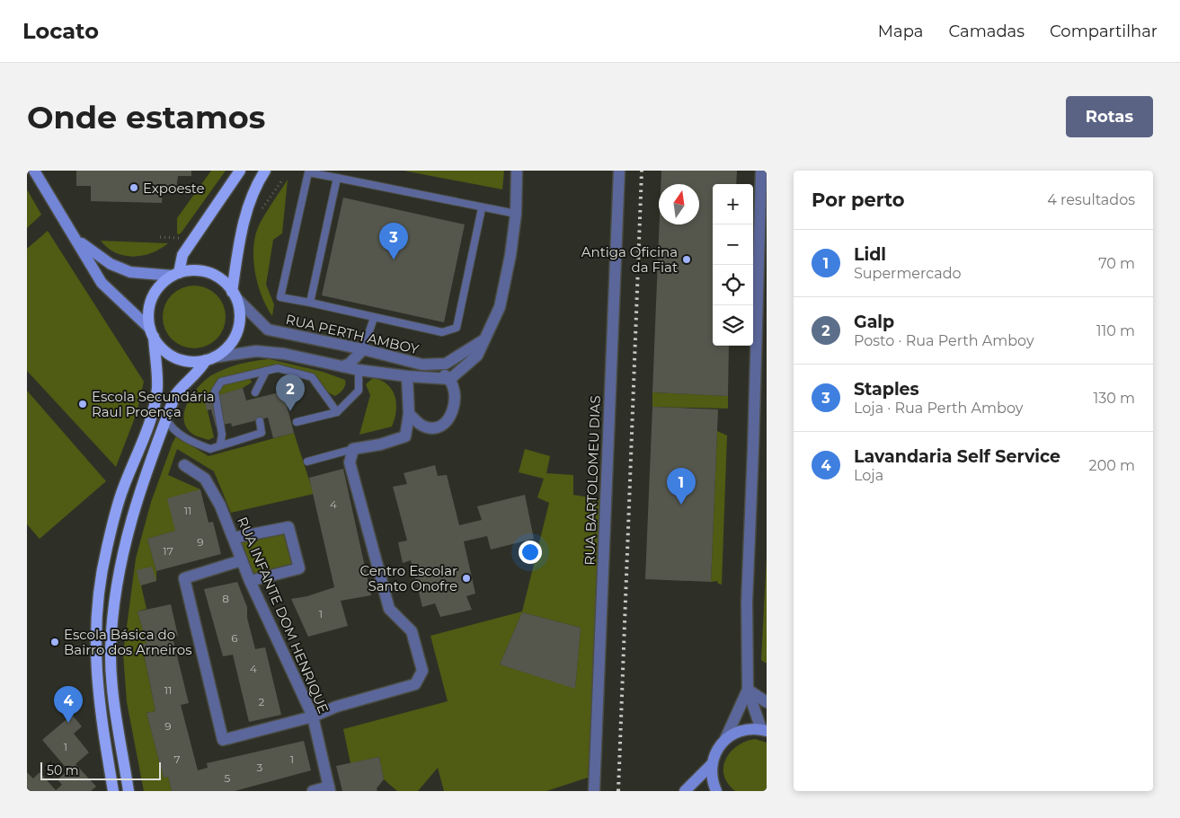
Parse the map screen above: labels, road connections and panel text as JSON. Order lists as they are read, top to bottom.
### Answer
{
  "streets": {
    "street": ["RUA PERTH AMBOY", "RUA BARTOLOMEU DIAS", "RUA INFANTE DOM HENRIQUE"]
  },
  "places": [
    "Expoeste",
    "Antiga Oficina da Fiat",
    "Escola Secundária Raul Proença",
    "Centro Escolar Santo Onofre",
    "Escola Básica do Bairro dos Arneiros"
  ],
  "house_numbers": [
    "4",
    "11",
    "9",
    "17",
    "8",
    "1",
    "6",
    "4",
    "11",
    "2",
    "9",
    "1",
    "7",
    "1",
    "3",
    "5"
  ],
  "scale_bar": "50 m",
  "north": "top",
  "page": {
    "header": "Locato",
    "nav": ["Mapa", "Camadas", "Compartilhar"],
    "buttons": "Rotas",
    "title": "Onde estamos",
    "heading": ["Por perto", "4 resultados"],
    "map_buttons": ["+", "−"],
    "pins": [
      "3",
      "2",
      "1",
      "4"
    ],
    "list": [
      {
        "mark": "1",
        "name": "Lidl",
        "note": "Supermercado",
        "value": "70 m"
      },
      {
        "mark": "2",
        "name": "Galp",
        "note": "Posto · Rua Perth Amboy",
        "value": "110 m"
      },
      {
        "mark": "3",
        "name": "Staples",
        "note": "Loja · Rua Perth Amboy",
        "value": "130 m"
      },
      {
        "mark": "4",
        "name": "Lavandaria Self Service",
        "note": "Loja",
        "value": "200 m"
      }
    ],
    "scale": "50 m"
  }
}
